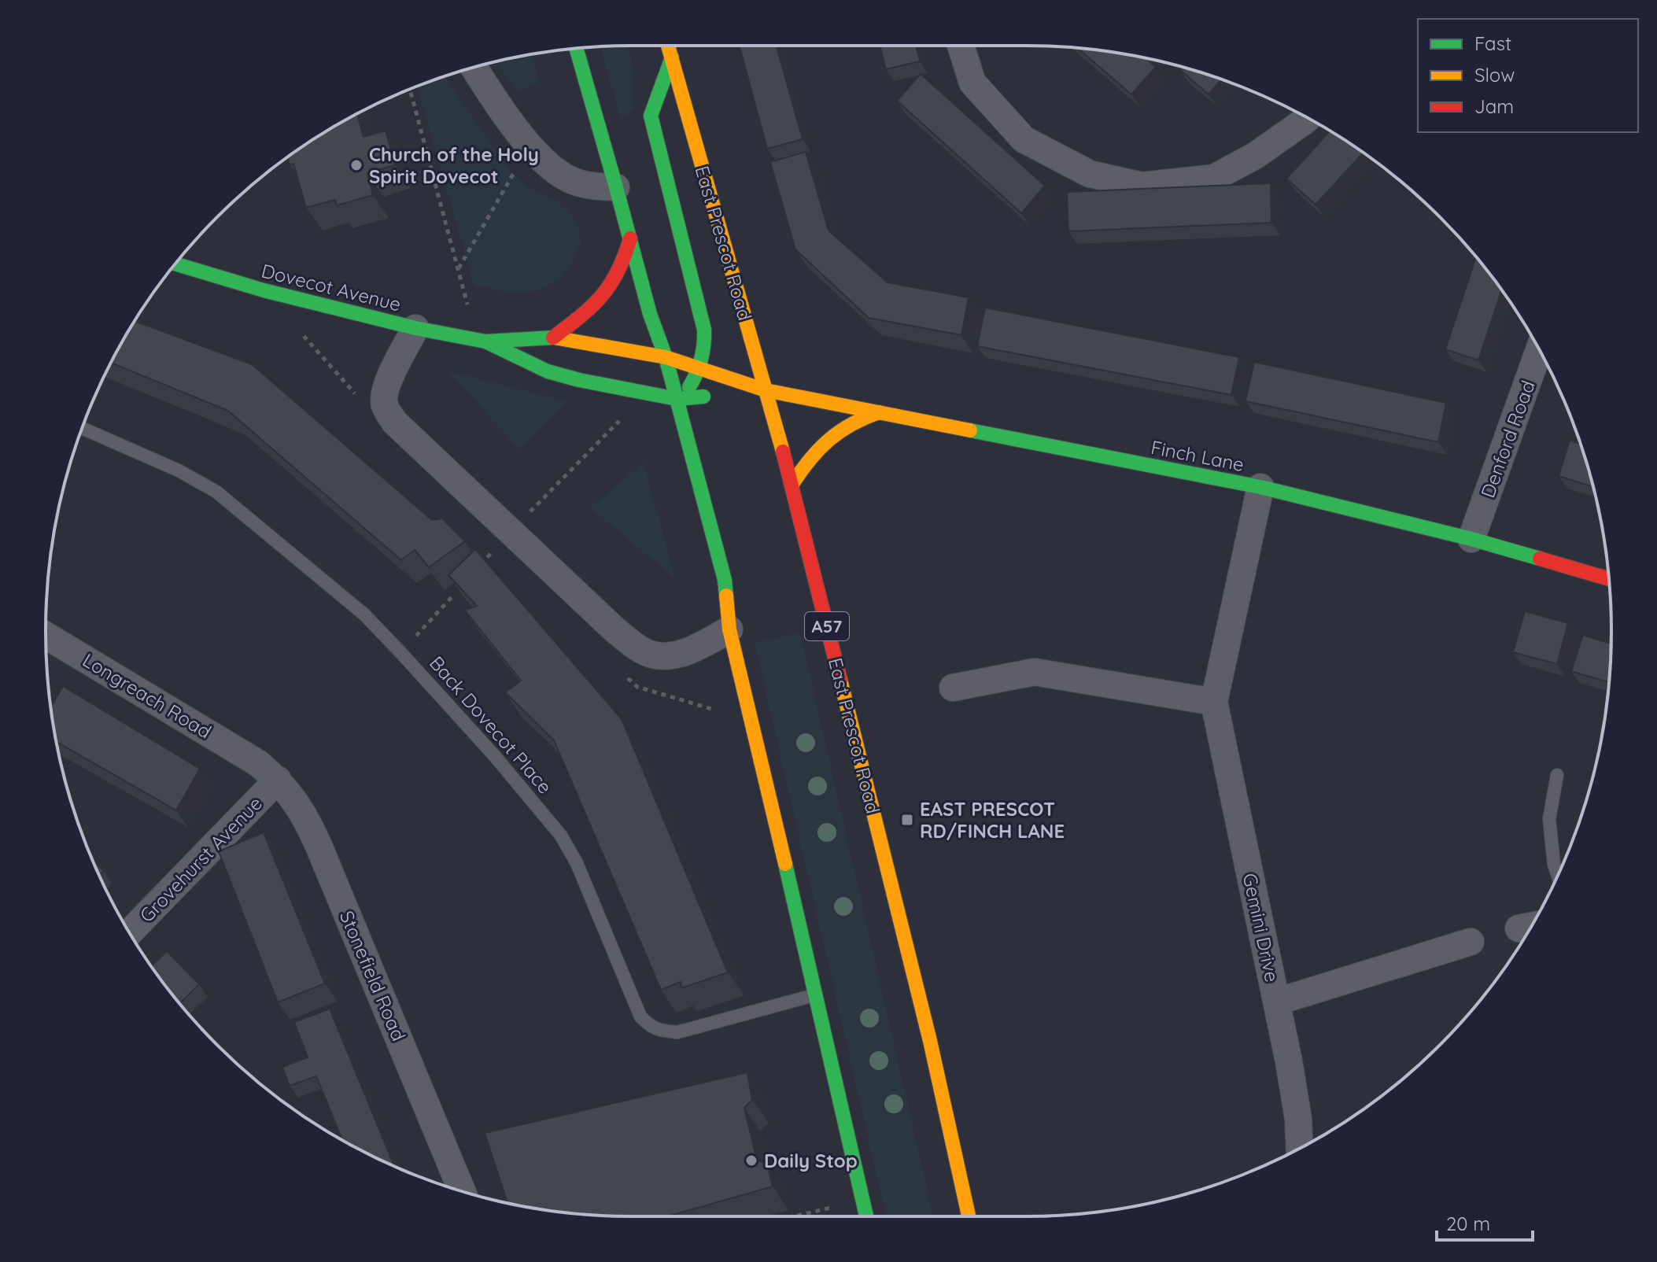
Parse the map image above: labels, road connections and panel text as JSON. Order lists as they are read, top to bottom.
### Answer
{
  "streets": {
    "main road": [
      "East Prescot Road",
      "Dovecot Avenue",
      "Finch Lane",
      "A57"
    ],
    "street": [
      "Denford Road",
      "Longreach Road",
      "Grovehurst Avenue",
      "Gemini Drive",
      "Stonefield Road"
    ],
    "lane": ["Back Dovecot Place"]
  },
  "crossings": [
    ["East Prescot Road", "Finch Lane"],
    ["Dovecot Avenue", "Finch Lane"],
    ["Denford Road", "Finch Lane"],
    ["Finch Lane", "Gemini Drive"],
    ["Longreach Road", "Grovehurst Avenue"],
    ["Longreach Road", "Stonefield Road"],
    ["Grovehurst Avenue", "Stonefield Road"]
  ],
  "places": {
    "other": ["Church of the Holy Spirit Dovecot", "Daily Stop"],
    "transit": ["EAST PRESCOT RD/FINCH LANE"]
  },
  "legend": ["Fast", "Slow", "Jam"],
  "scale_bar": "20 m"
}
